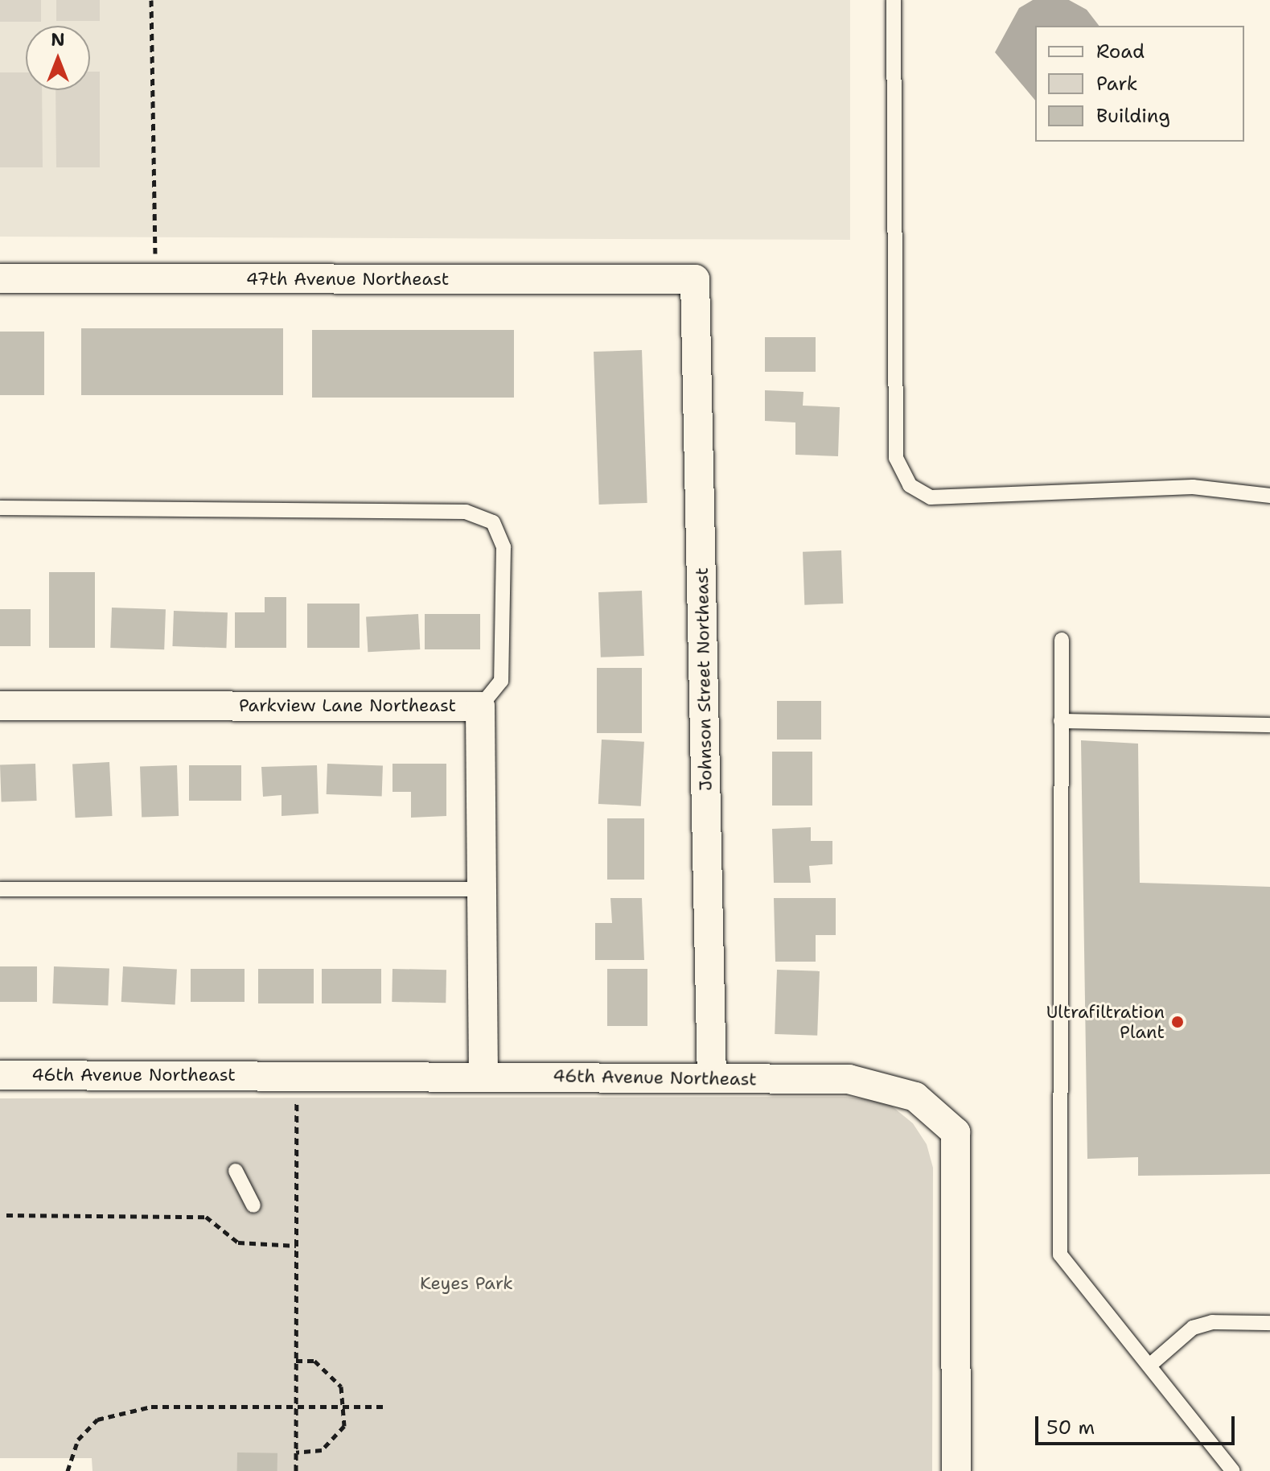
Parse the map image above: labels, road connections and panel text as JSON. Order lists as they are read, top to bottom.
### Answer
{
  "streets": {
    "street": [
      "47th Avenue Northeast",
      "Johnson Street Northeast",
      "Parkview Lane Northeast",
      "46th Avenue Northeast"
    ]
  },
  "crossings": [
    ["47th Avenue Northeast", "Johnson Street Northeast"],
    ["Johnson Street Northeast", "46th Avenue Northeast"],
    ["Parkview Lane Northeast", "46th Avenue Northeast"]
  ],
  "parks": ["Keyes Park"],
  "places": ["Ultrafiltration Plant"],
  "legend": ["Road", "Park", "Building"],
  "scale_bar": "50 m",
  "north": "top"
}
